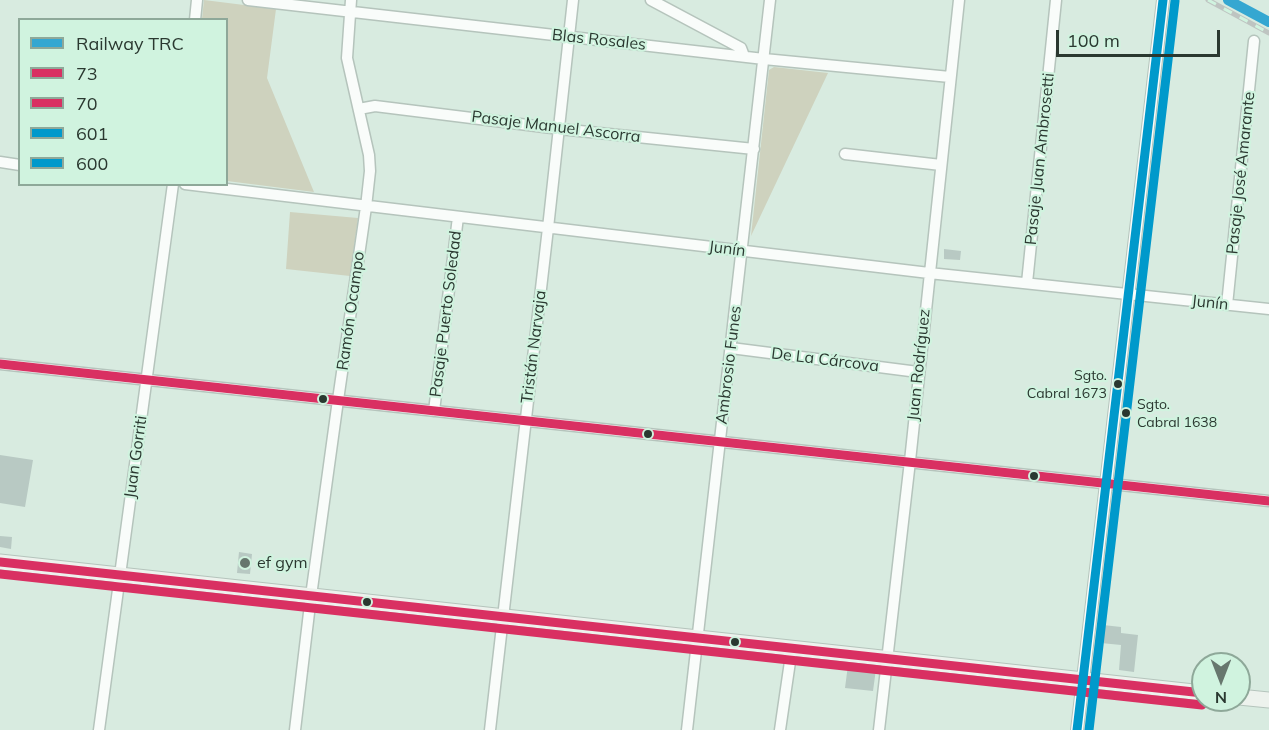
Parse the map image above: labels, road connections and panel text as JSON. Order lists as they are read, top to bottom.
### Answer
{
  "streets": {
    "street": [
      "Blas Rosales",
      "Pasaje Manuel Ascorra",
      "Pasaje Juan Ambrosetti",
      "Pasaje José Amarante",
      "Junín",
      "Ramón Ocampo",
      "Pasaje Puerto Soledad",
      "Tristán Narvaja",
      "De La Cárcova",
      "Ambrosio Funes",
      "Juan Rodríguez",
      "Juan Gorriti"
    ]
  },
  "crossings": [
    ["Blas Rosales", "Ramón Ocampo"],
    ["Blas Rosales", "Tristán Narvaja"],
    ["Blas Rosales", "Ambrosio Funes"],
    ["Blas Rosales", "Juan Rodríguez"],
    ["Pasaje Manuel Ascorra", "Ramón Ocampo"],
    ["Pasaje Manuel Ascorra", "Tristán Narvaja"],
    ["Pasaje Manuel Ascorra", "Ambrosio Funes"],
    ["Pasaje Juan Ambrosetti", "Junín"],
    ["Pasaje José Amarante", "Junín"],
    ["Junín", "Ramón Ocampo"],
    ["Junín", "Pasaje Puerto Soledad"],
    ["Junín", "Tristán Narvaja"],
    ["Junín", "Ambrosio Funes"],
    ["Junín", "Juan Rodríguez"],
    ["De La Cárcova", "Ambrosio Funes"],
    ["De La Cárcova", "Juan Rodríguez"]
  ],
  "places": ["Sgto. Cabral 1673", "Sgto. Cabral 1638", "ef gym"],
  "lines": [
    "rail line TRC",
    "transit line 601",
    "transit line 600",
    "transit line 73",
    "transit line 70"
  ],
  "legend": [
    "Railway TRC",
    "73",
    "70",
    "601",
    "600"
  ],
  "scale_bar": "100 m",
  "north": "bottom"
}
